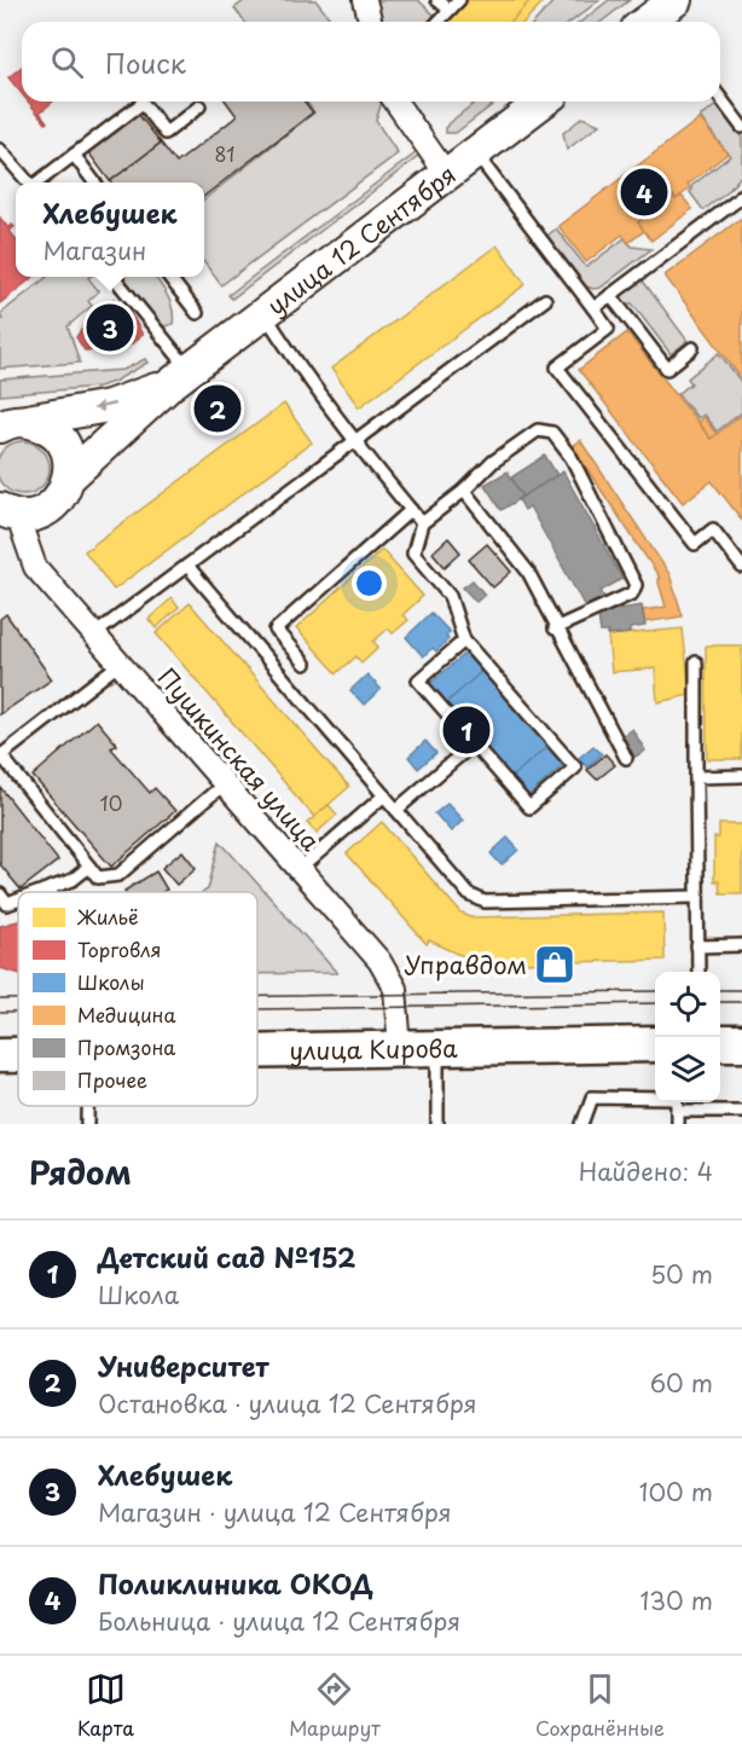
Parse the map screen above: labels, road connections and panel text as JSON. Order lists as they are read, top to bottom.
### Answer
{
  "streets": {
    "main road": ["улица 12 Сентября", "улица Кирова"],
    "street": ["Пушкинская улица"]
  },
  "crossings": [
    ["улица 12 Сентября", "Пушкинская улица"],
    ["Пушкинская улица", "улица Кирова"]
  ],
  "places": {
    "shop": ["Управдом"]
  },
  "house_numbers": ["81", "10"],
  "legend": [
    "Жильё",
    "Торговля",
    "Школы",
    "Медицина",
    "Промзона",
    "Прочее"
  ],
  "page": {
    "search": "Поиск",
    "pins": [
      "4",
      "3",
      "2",
      "1"
    ],
    "popup": ["Хлебушек", "Магазин"],
    "heading": ["Рядом", "Найдено: 4"],
    "list": [
      {
        "mark": "1",
        "name": "Детский сад №152",
        "note": "Школа",
        "value": "50 m"
      },
      {
        "mark": "2",
        "name": "Университет",
        "note": "Остановка · улица 12 Сентября",
        "value": "60 m"
      },
      {
        "mark": "3",
        "name": "Хлебушек",
        "note": "Магазин · улица 12 Сентября",
        "value": "100 m"
      },
      {
        "mark": "4",
        "name": "Поликлиника ОКОД",
        "note": "Больница · улица 12 Сентября",
        "value": "130 m"
      }
    ],
    "nav": ["Карта", "Маршрут", "Сохранённые"]
  }
}
